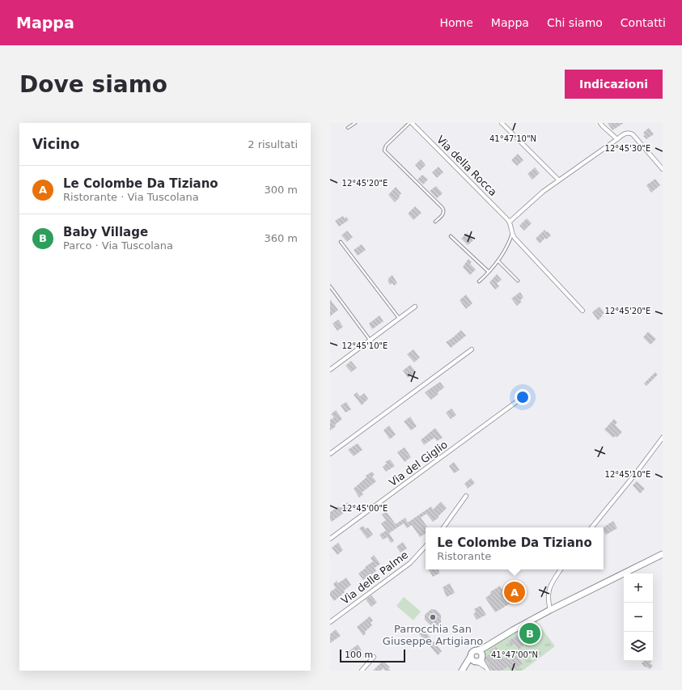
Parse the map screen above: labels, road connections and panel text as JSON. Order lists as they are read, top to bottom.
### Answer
{
  "streets": {
    "street": ["Via della Rocca", "Via del Giglio", "Via delle Palme"]
  },
  "places": ["Parrocchia San Giuseppe Artigiano"],
  "scale_bar": "100 m",
  "page": {
    "header": "Mappa",
    "nav": [
      "Home",
      "Mappa",
      "Chi siamo",
      "Contatti"
    ],
    "buttons": "Indicazioni",
    "title": "Dove siamo",
    "heading": ["Vicino", "2 risultati"],
    "list": [
      {
        "mark": "A",
        "name": "Le Colombe Da Tiziano",
        "note": "Ristorante · Via Tuscolana",
        "value": "300 m"
      },
      {
        "mark": "B",
        "name": "Baby Village",
        "note": "Parco · Via Tuscolana",
        "value": "360 m"
      }
    ],
    "popup": ["Le Colombe Da Tiziano", "Ristorante"],
    "map_buttons": ["+", "−"],
    "pins": ["A", "B"],
    "scale": "100 m"
  },
  "coordinates": [
    "41°47'10\"N",
    "12°45'30\"E",
    "12°45'20\"E",
    "12°45'10\"E",
    "12°45'00\"E",
    "41°47'00\"N"
  ]
}
